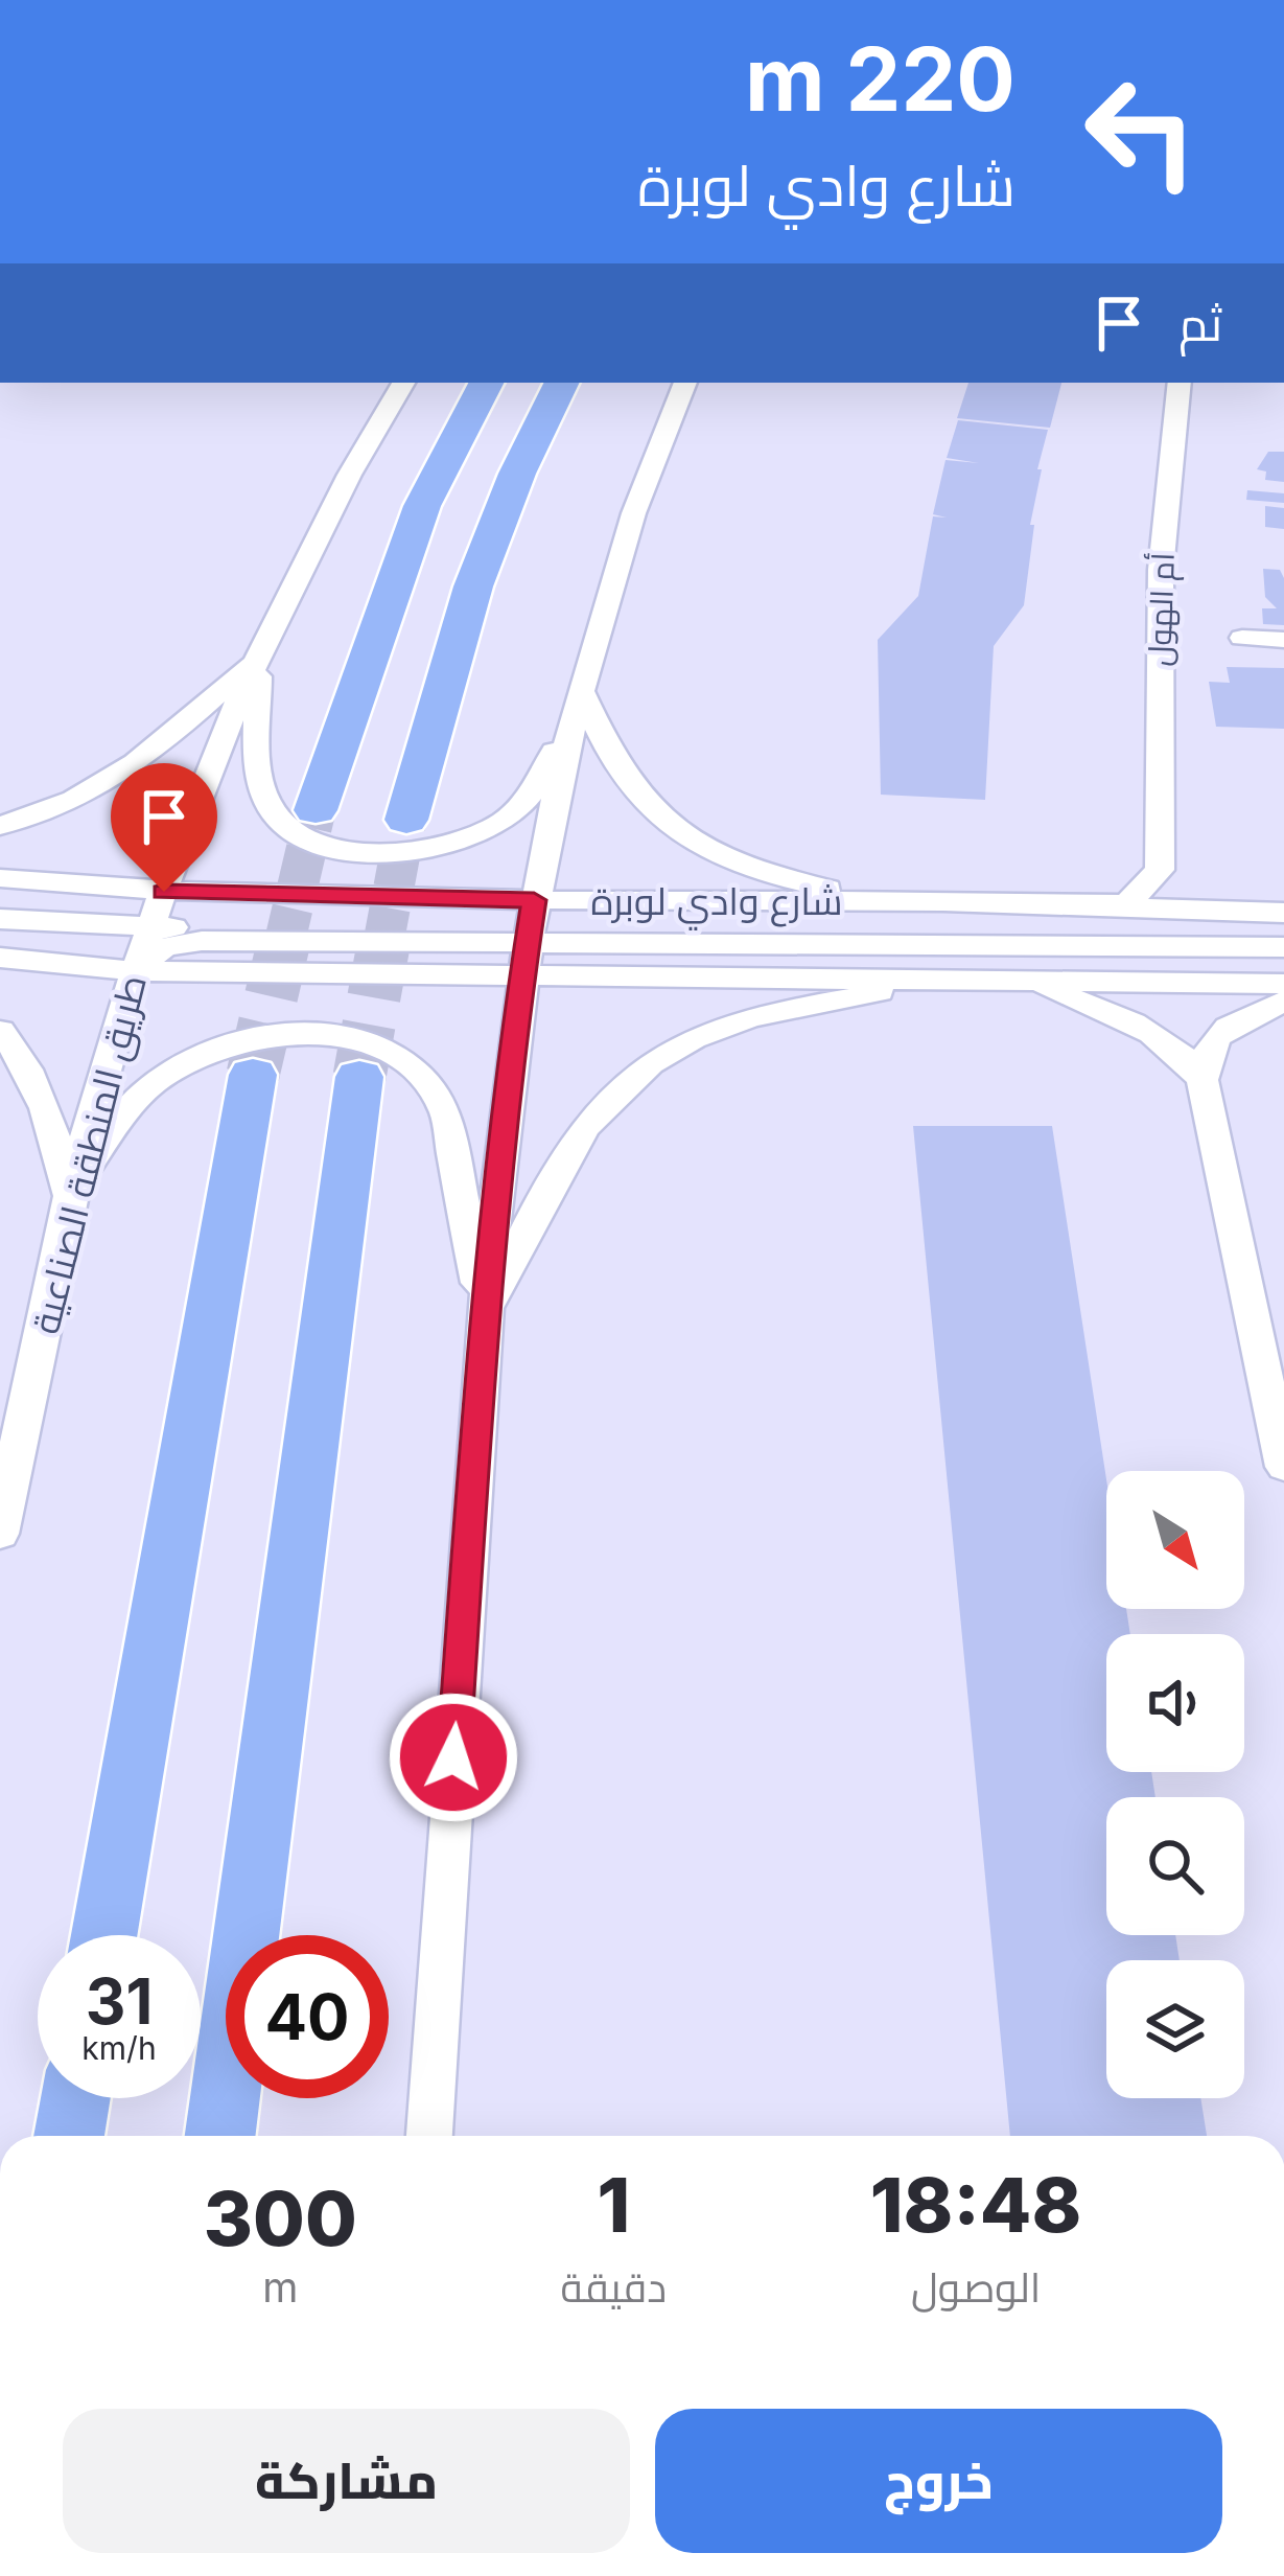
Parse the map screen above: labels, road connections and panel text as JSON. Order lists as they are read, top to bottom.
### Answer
{
  "streets": {
    "street": ["أم الهول", "شارع وادي لوبرة", "طريق المنطقة الصناعية"]
  },
  "crossings": [
    ["أم الهول", "شارع وادي لوبرة"],
    ["شارع وادي لوبرة", "طريق المنطقة الصناعية"]
  ],
  "north": "bottom right",
  "page": {
    "turn": ["220 m", "شارع وادي لوبرة"],
    "then": "ثم",
    "speed": "31 km/h",
    "limit": "40",
    "eta": [
      "18:48",
      "الوصول",
      "1",
      "دقيقة",
      "300",
      "m"
    ],
    "buttons": ["خروج", "مشاركة"]
  }
}
